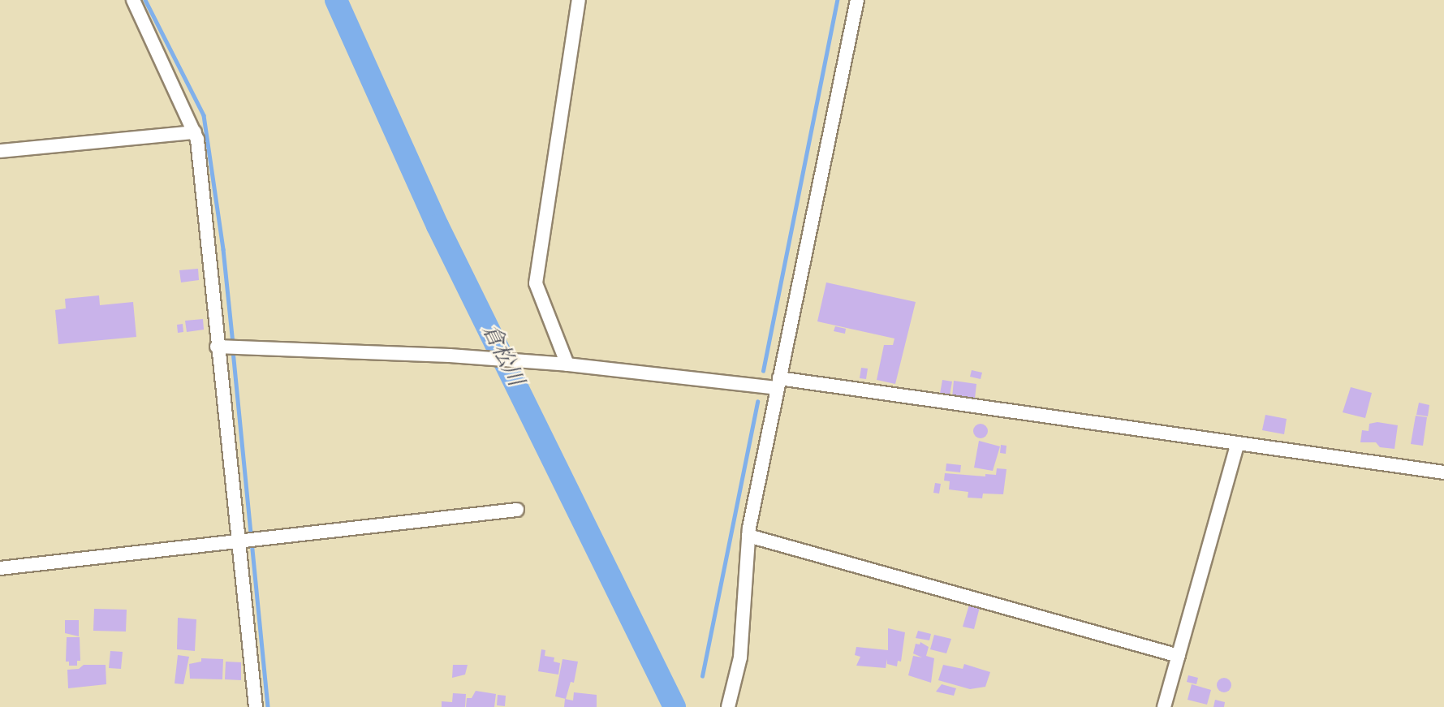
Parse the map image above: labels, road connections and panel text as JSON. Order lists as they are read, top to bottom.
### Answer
{
  "water": ["倉松川"]
}
